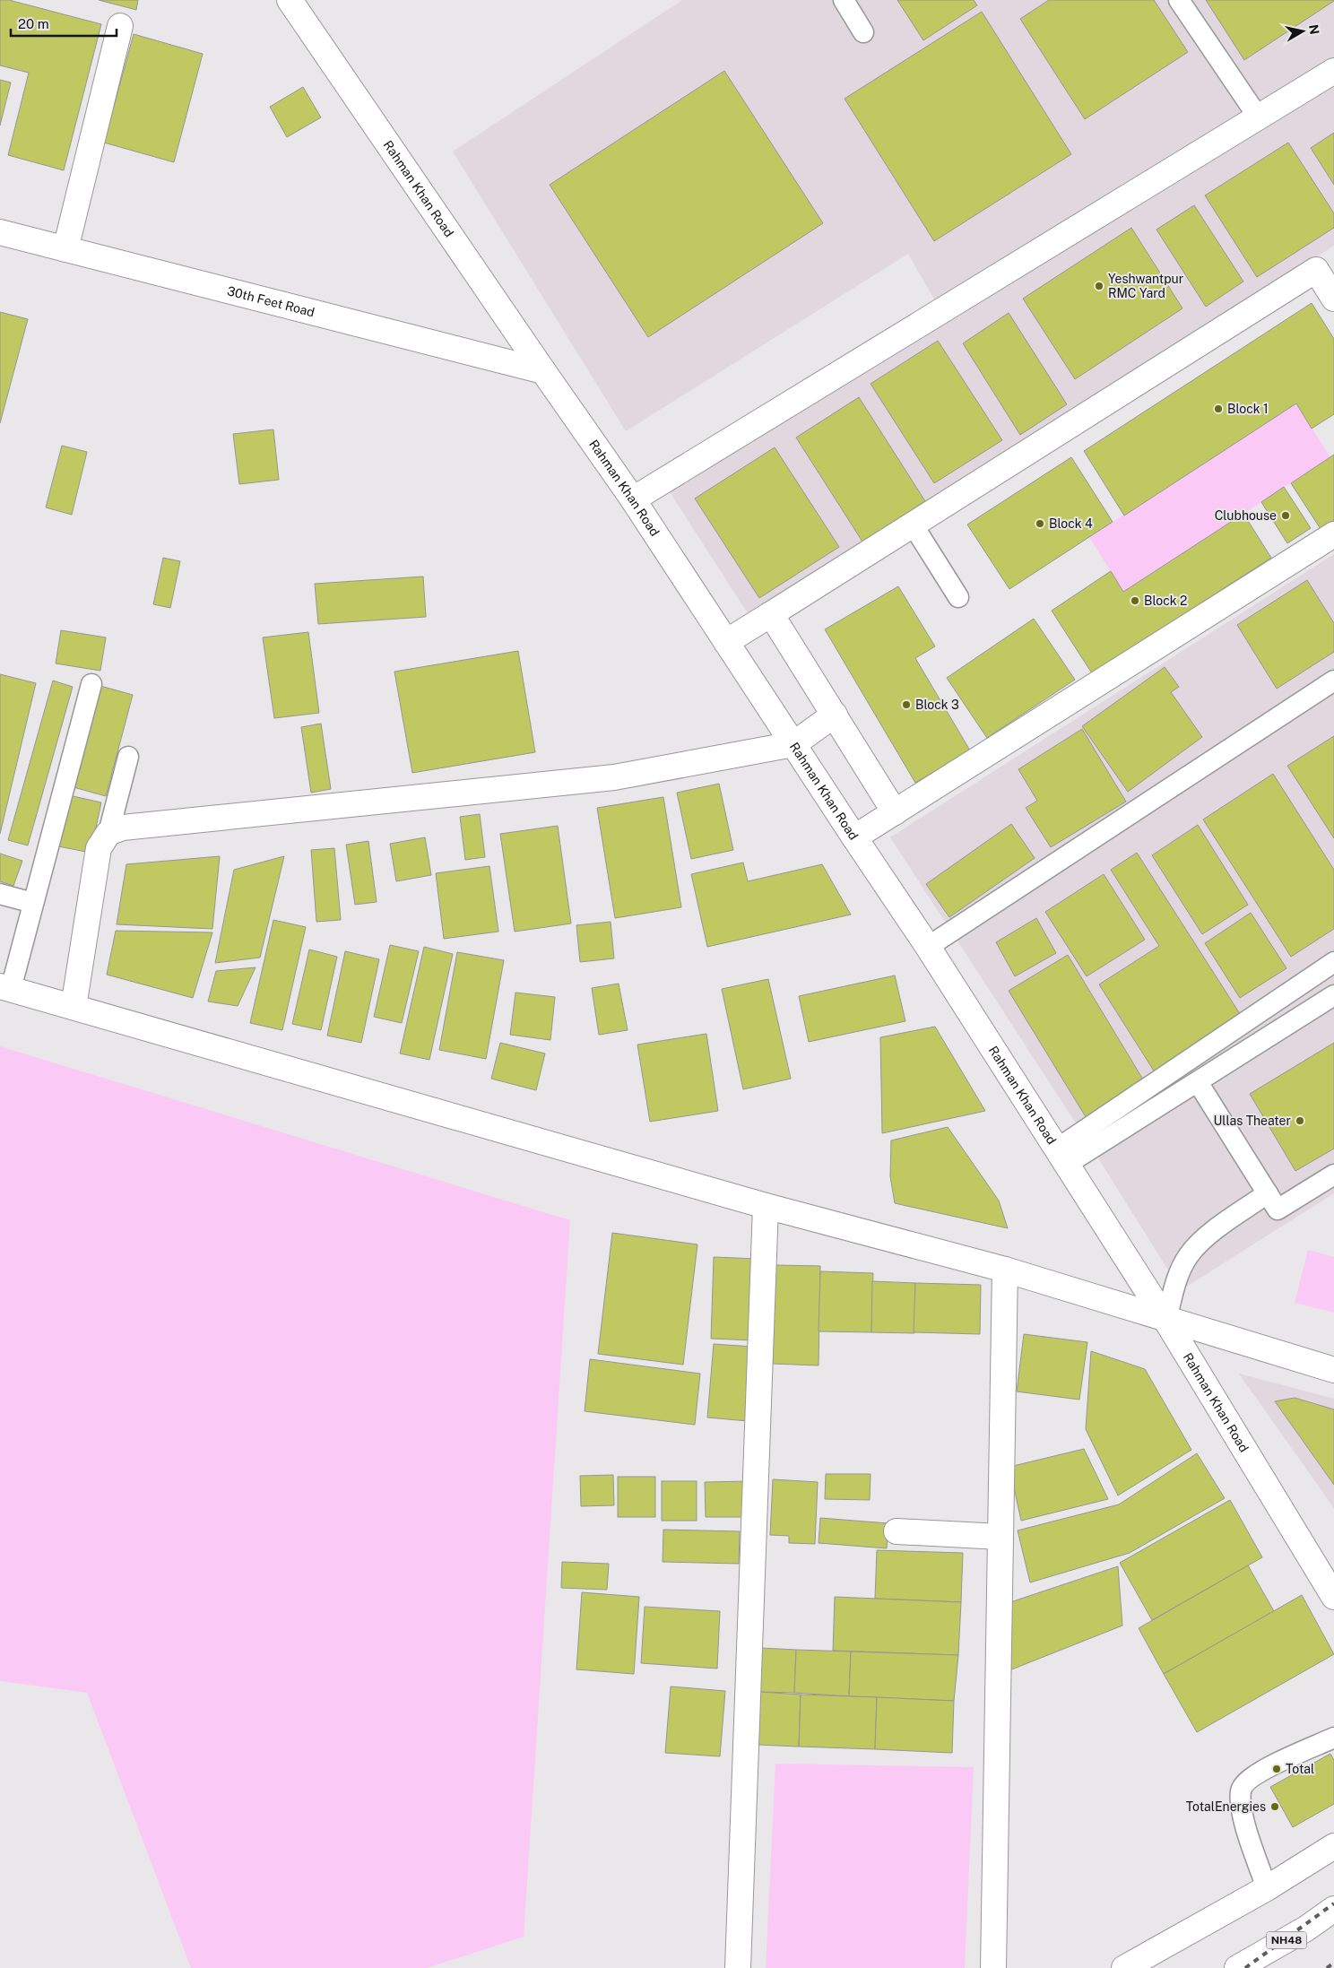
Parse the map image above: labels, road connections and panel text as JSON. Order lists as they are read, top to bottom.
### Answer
{
  "streets": {
    "main road": ["Rahman Khan Road", "30th Feet Road", "NH48"]
  },
  "crossings": [
    ["Rahman Khan Road", "30th Feet Road"]
  ],
  "places": [
    "Yeshwantpur RMC Yard",
    "Block 1",
    "Clubhouse",
    "Block 4",
    "Block 2",
    "Block 3",
    "Ullas Theater",
    "Total",
    "TotalEnergies"
  ],
  "scale_bar": "20 m",
  "north": "right"
}
